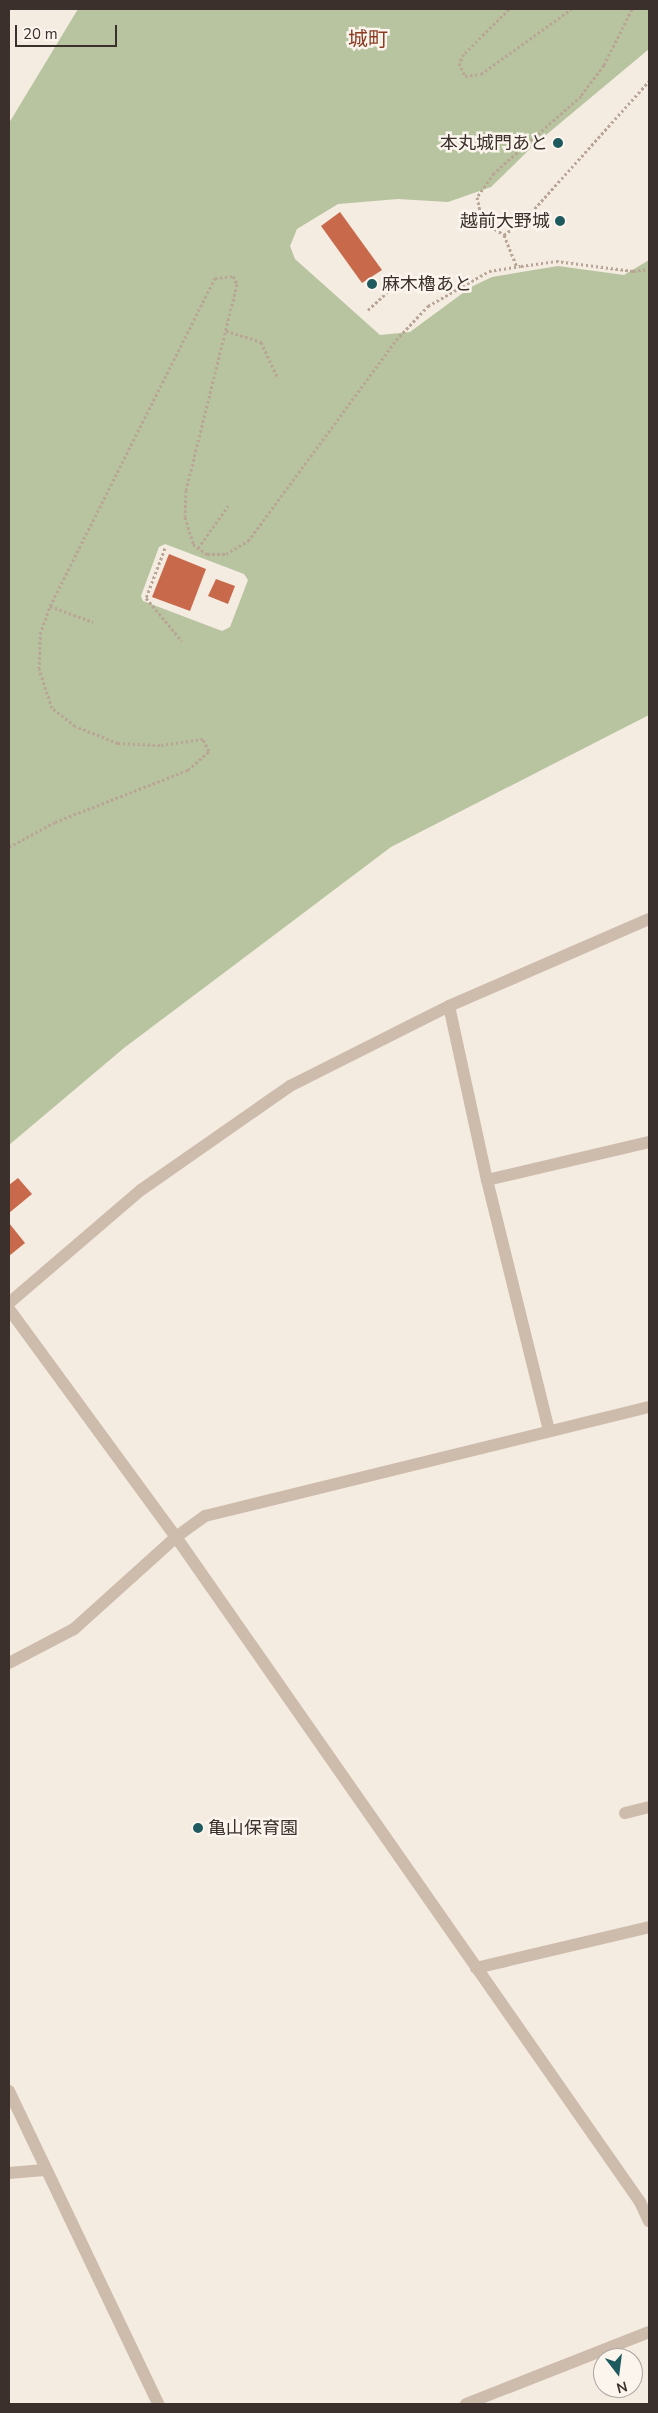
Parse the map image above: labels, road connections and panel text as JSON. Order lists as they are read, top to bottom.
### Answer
{
  "districts": ["城町"],
  "places": [
    "本丸城門あと",
    "越前大野城",
    "麻木櫓あと",
    "亀山保育園"
  ],
  "scale_bar": "20 m",
  "north": "bottom"
}
